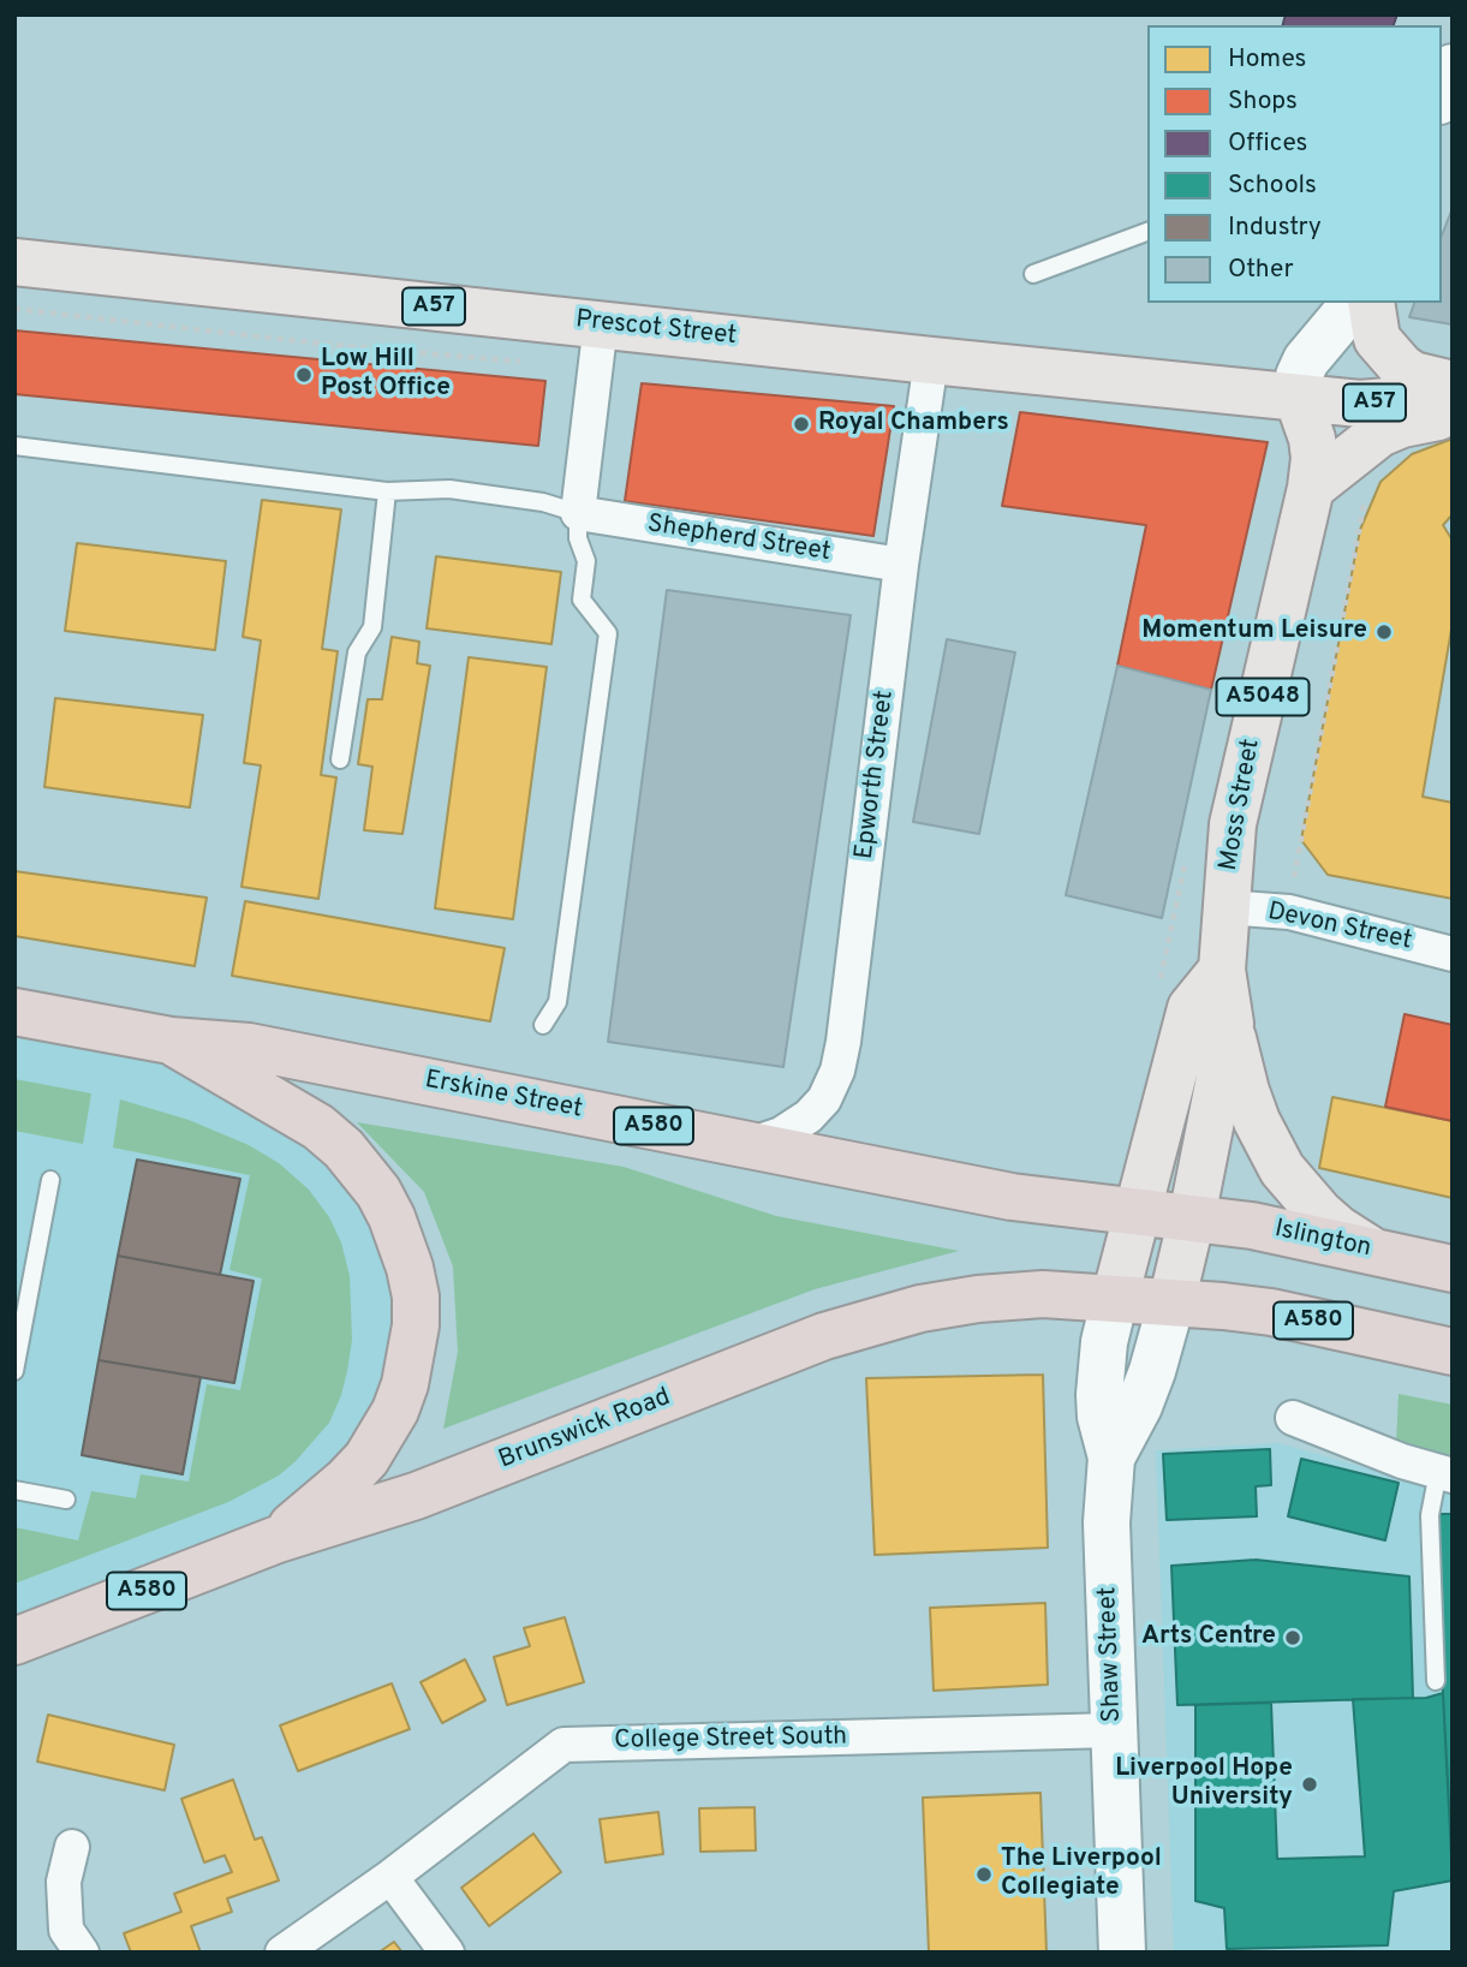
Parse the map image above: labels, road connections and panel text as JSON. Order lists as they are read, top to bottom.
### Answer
{
  "streets": {
    "highway": [
      "Erskine Street",
      "A580",
      "Islington",
      "Brunswick Road"
    ],
    "main road": [
      "A57",
      "Prescot Street",
      "A5048",
      "Moss Street"
    ],
    "street": [
      "Shepherd Street",
      "Epworth Street",
      "Devon Street",
      "Shaw Street",
      "College Street South"
    ]
  },
  "crossings": [
    ["A57", "Prescot Street"],
    ["A57", "Moss Street"],
    ["Prescot Street", "Epworth Street"],
    ["Prescot Street", "Moss Street"],
    ["Shepherd Street", "Epworth Street"],
    ["Epworth Street", "Erskine Street"],
    ["Moss Street", "Devon Street"],
    ["Moss Street", "Erskine Street"],
    ["Moss Street", "A580"],
    ["Moss Street", "Islington"],
    ["Moss Street", "Brunswick Road"],
    ["Moss Street", "Shaw Street"],
    ["Erskine Street", "A580"],
    ["Erskine Street", "Islington"],
    ["A580", "Brunswick Road"],
    ["A580", "Shaw Street"],
    ["Brunswick Road", "Shaw Street"],
    ["Shaw Street", "College Street South"]
  ],
  "places": [
    "Low Hill Post Office",
    "Royal Chambers",
    "Momentum Leisure",
    "Arts Centre",
    "Liverpool Hope University",
    "The Liverpool Collegiate"
  ],
  "legend": [
    "Homes",
    "Shops",
    "Offices",
    "Schools",
    "Industry",
    "Other"
  ]
}
